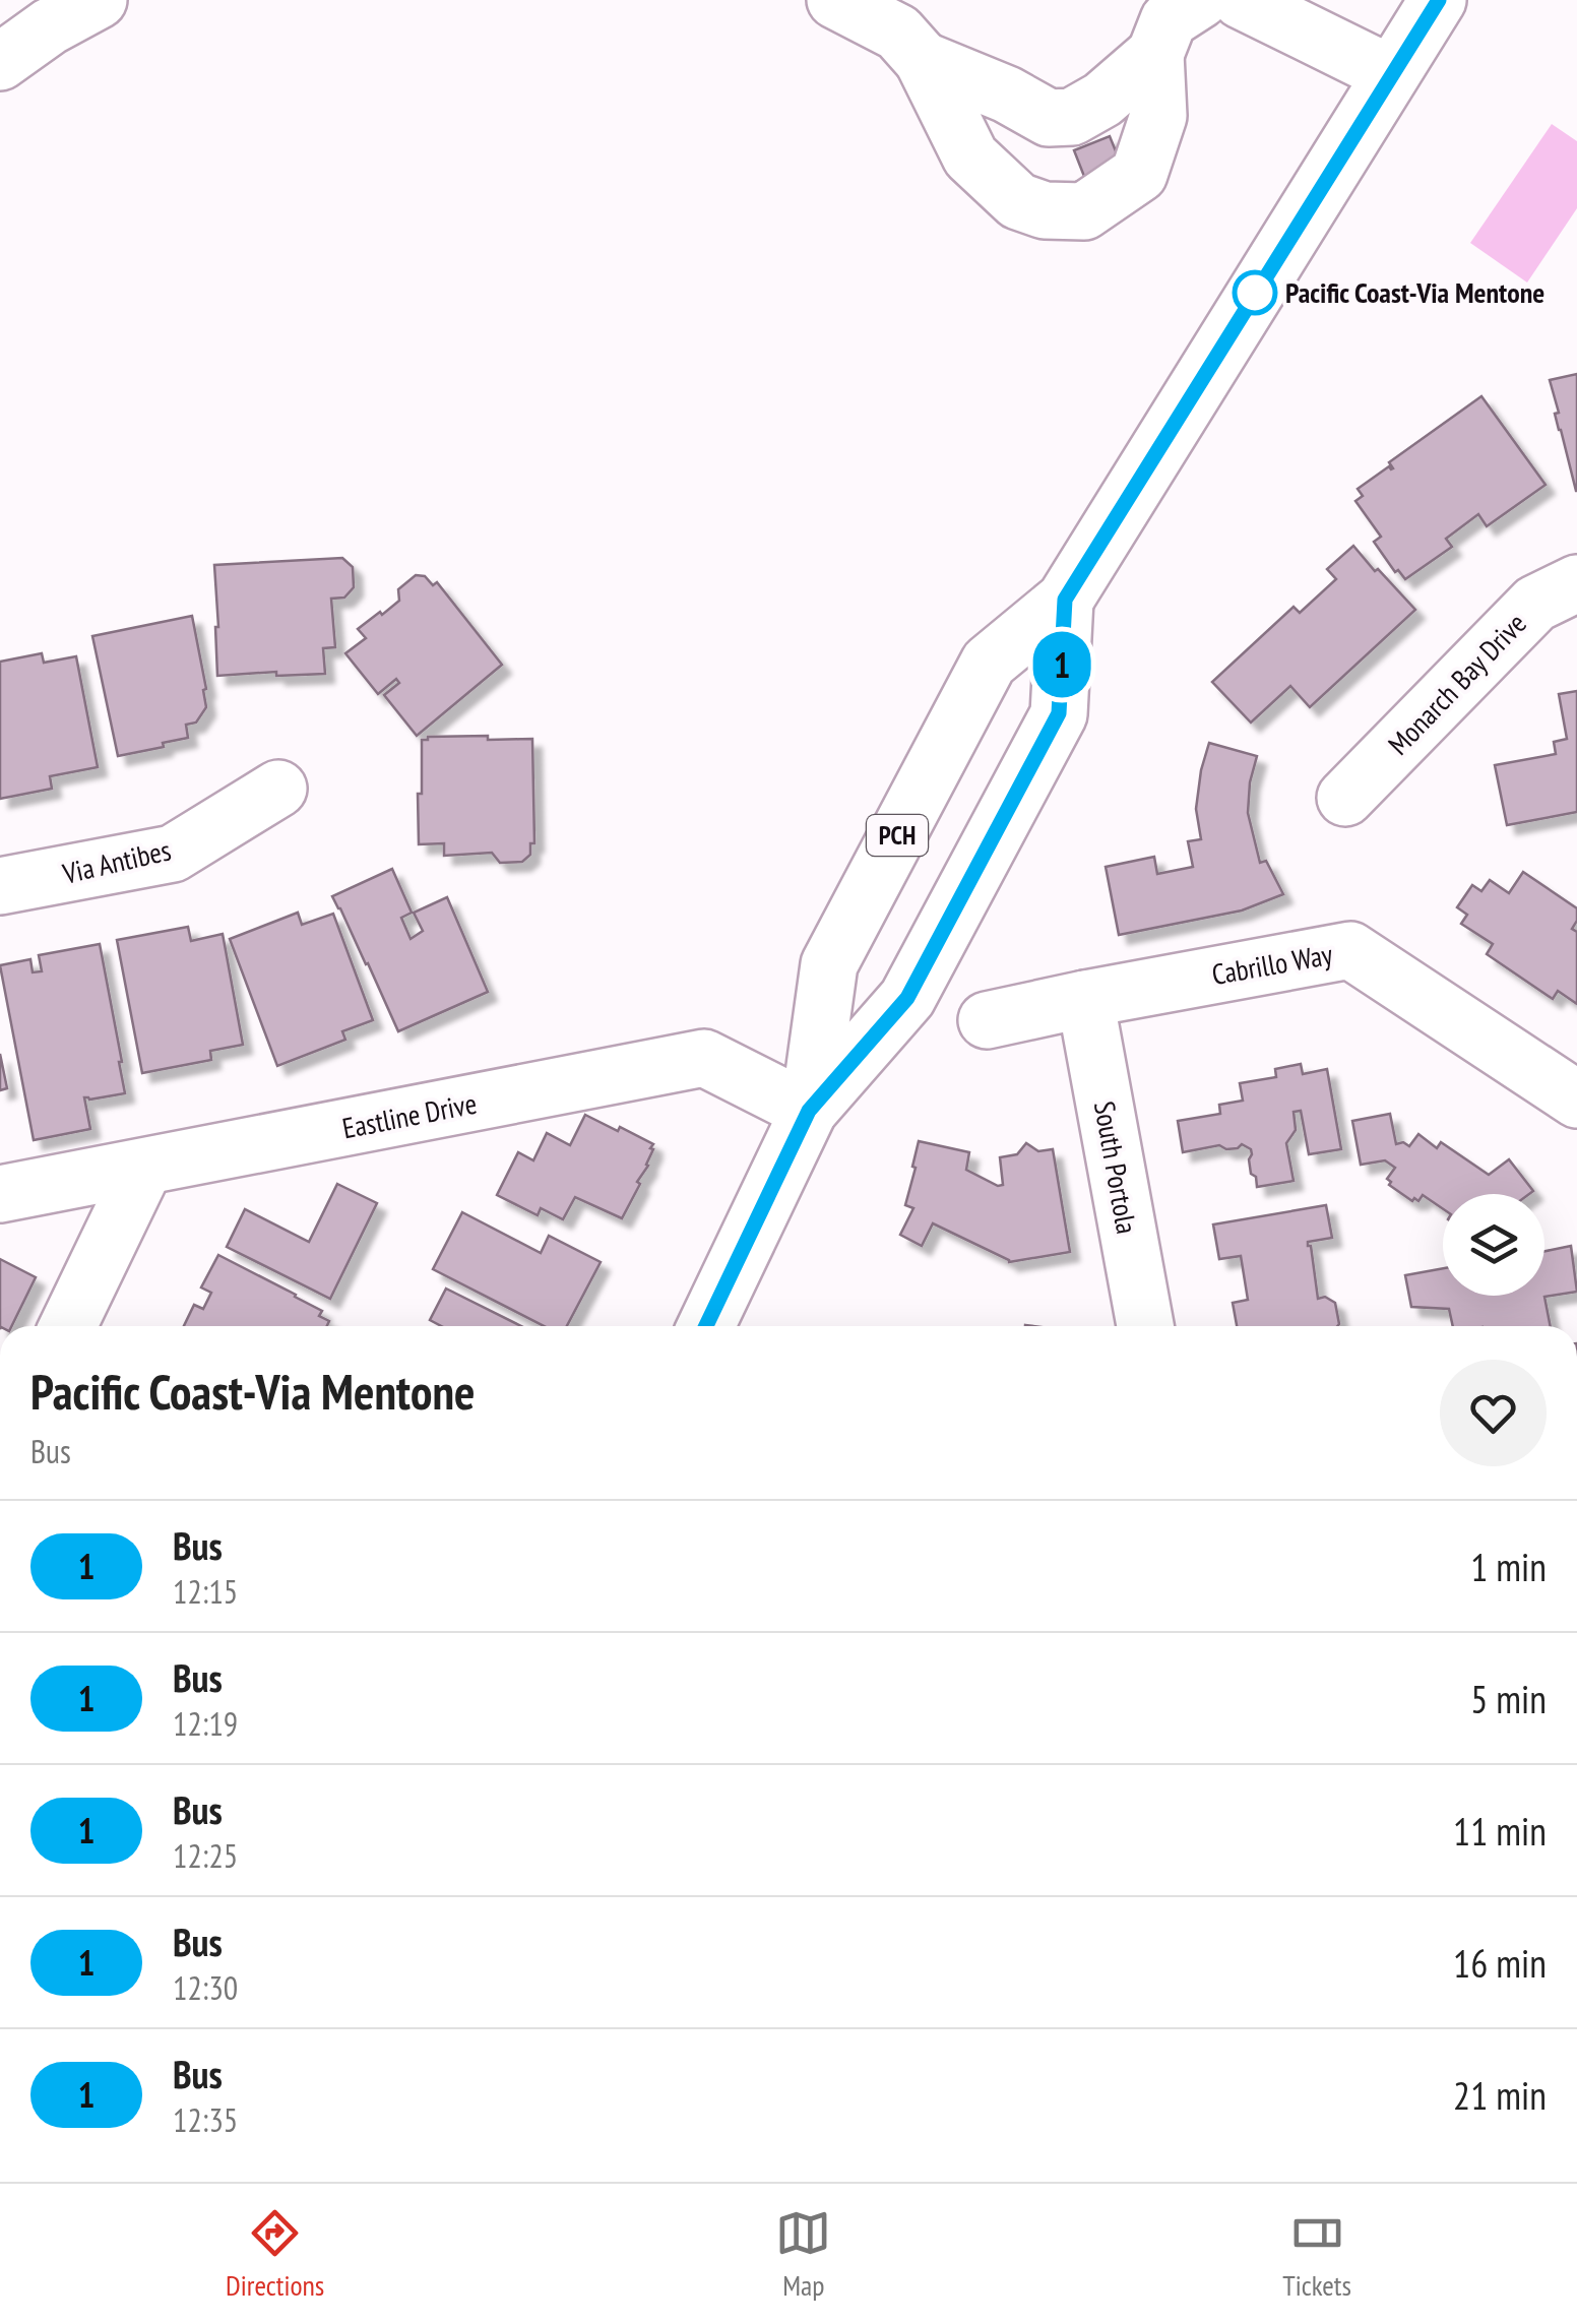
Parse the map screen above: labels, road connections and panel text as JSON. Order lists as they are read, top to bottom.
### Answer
{
  "streets": {
    "main road": [
      "Monarch Bay Drive",
      "PCH",
      "Via Antibes",
      "Cabrillo Way",
      "Eastline Drive",
      "South Portola"
    ]
  },
  "crossings": [
    ["PCH", "Eastline Drive"],
    ["Cabrillo Way", "South Portola"]
  ],
  "places": ["Pacific Coast-Via Mentone"],
  "lines": ["bus line 1"],
  "page": {
    "on_map": "1",
    "heading": ["Pacific Coast-Via Mentone", "Bus"],
    "list": [
      {
        "mark": "1",
        "name": "Bus",
        "note": "12:15",
        "value": "1 min"
      },
      {
        "mark": "1",
        "name": "Bus",
        "note": "12:19",
        "value": "5 min"
      },
      {
        "mark": "1",
        "name": "Bus",
        "note": "12:25",
        "value": "11 min"
      },
      {
        "mark": "1",
        "name": "Bus",
        "note": "12:30",
        "value": "16 min"
      },
      {
        "mark": "1",
        "name": "Bus",
        "note": "12:35",
        "value": "21 min"
      }
    ],
    "tabs": ["Directions", "Map", "Tickets"]
  }
}
